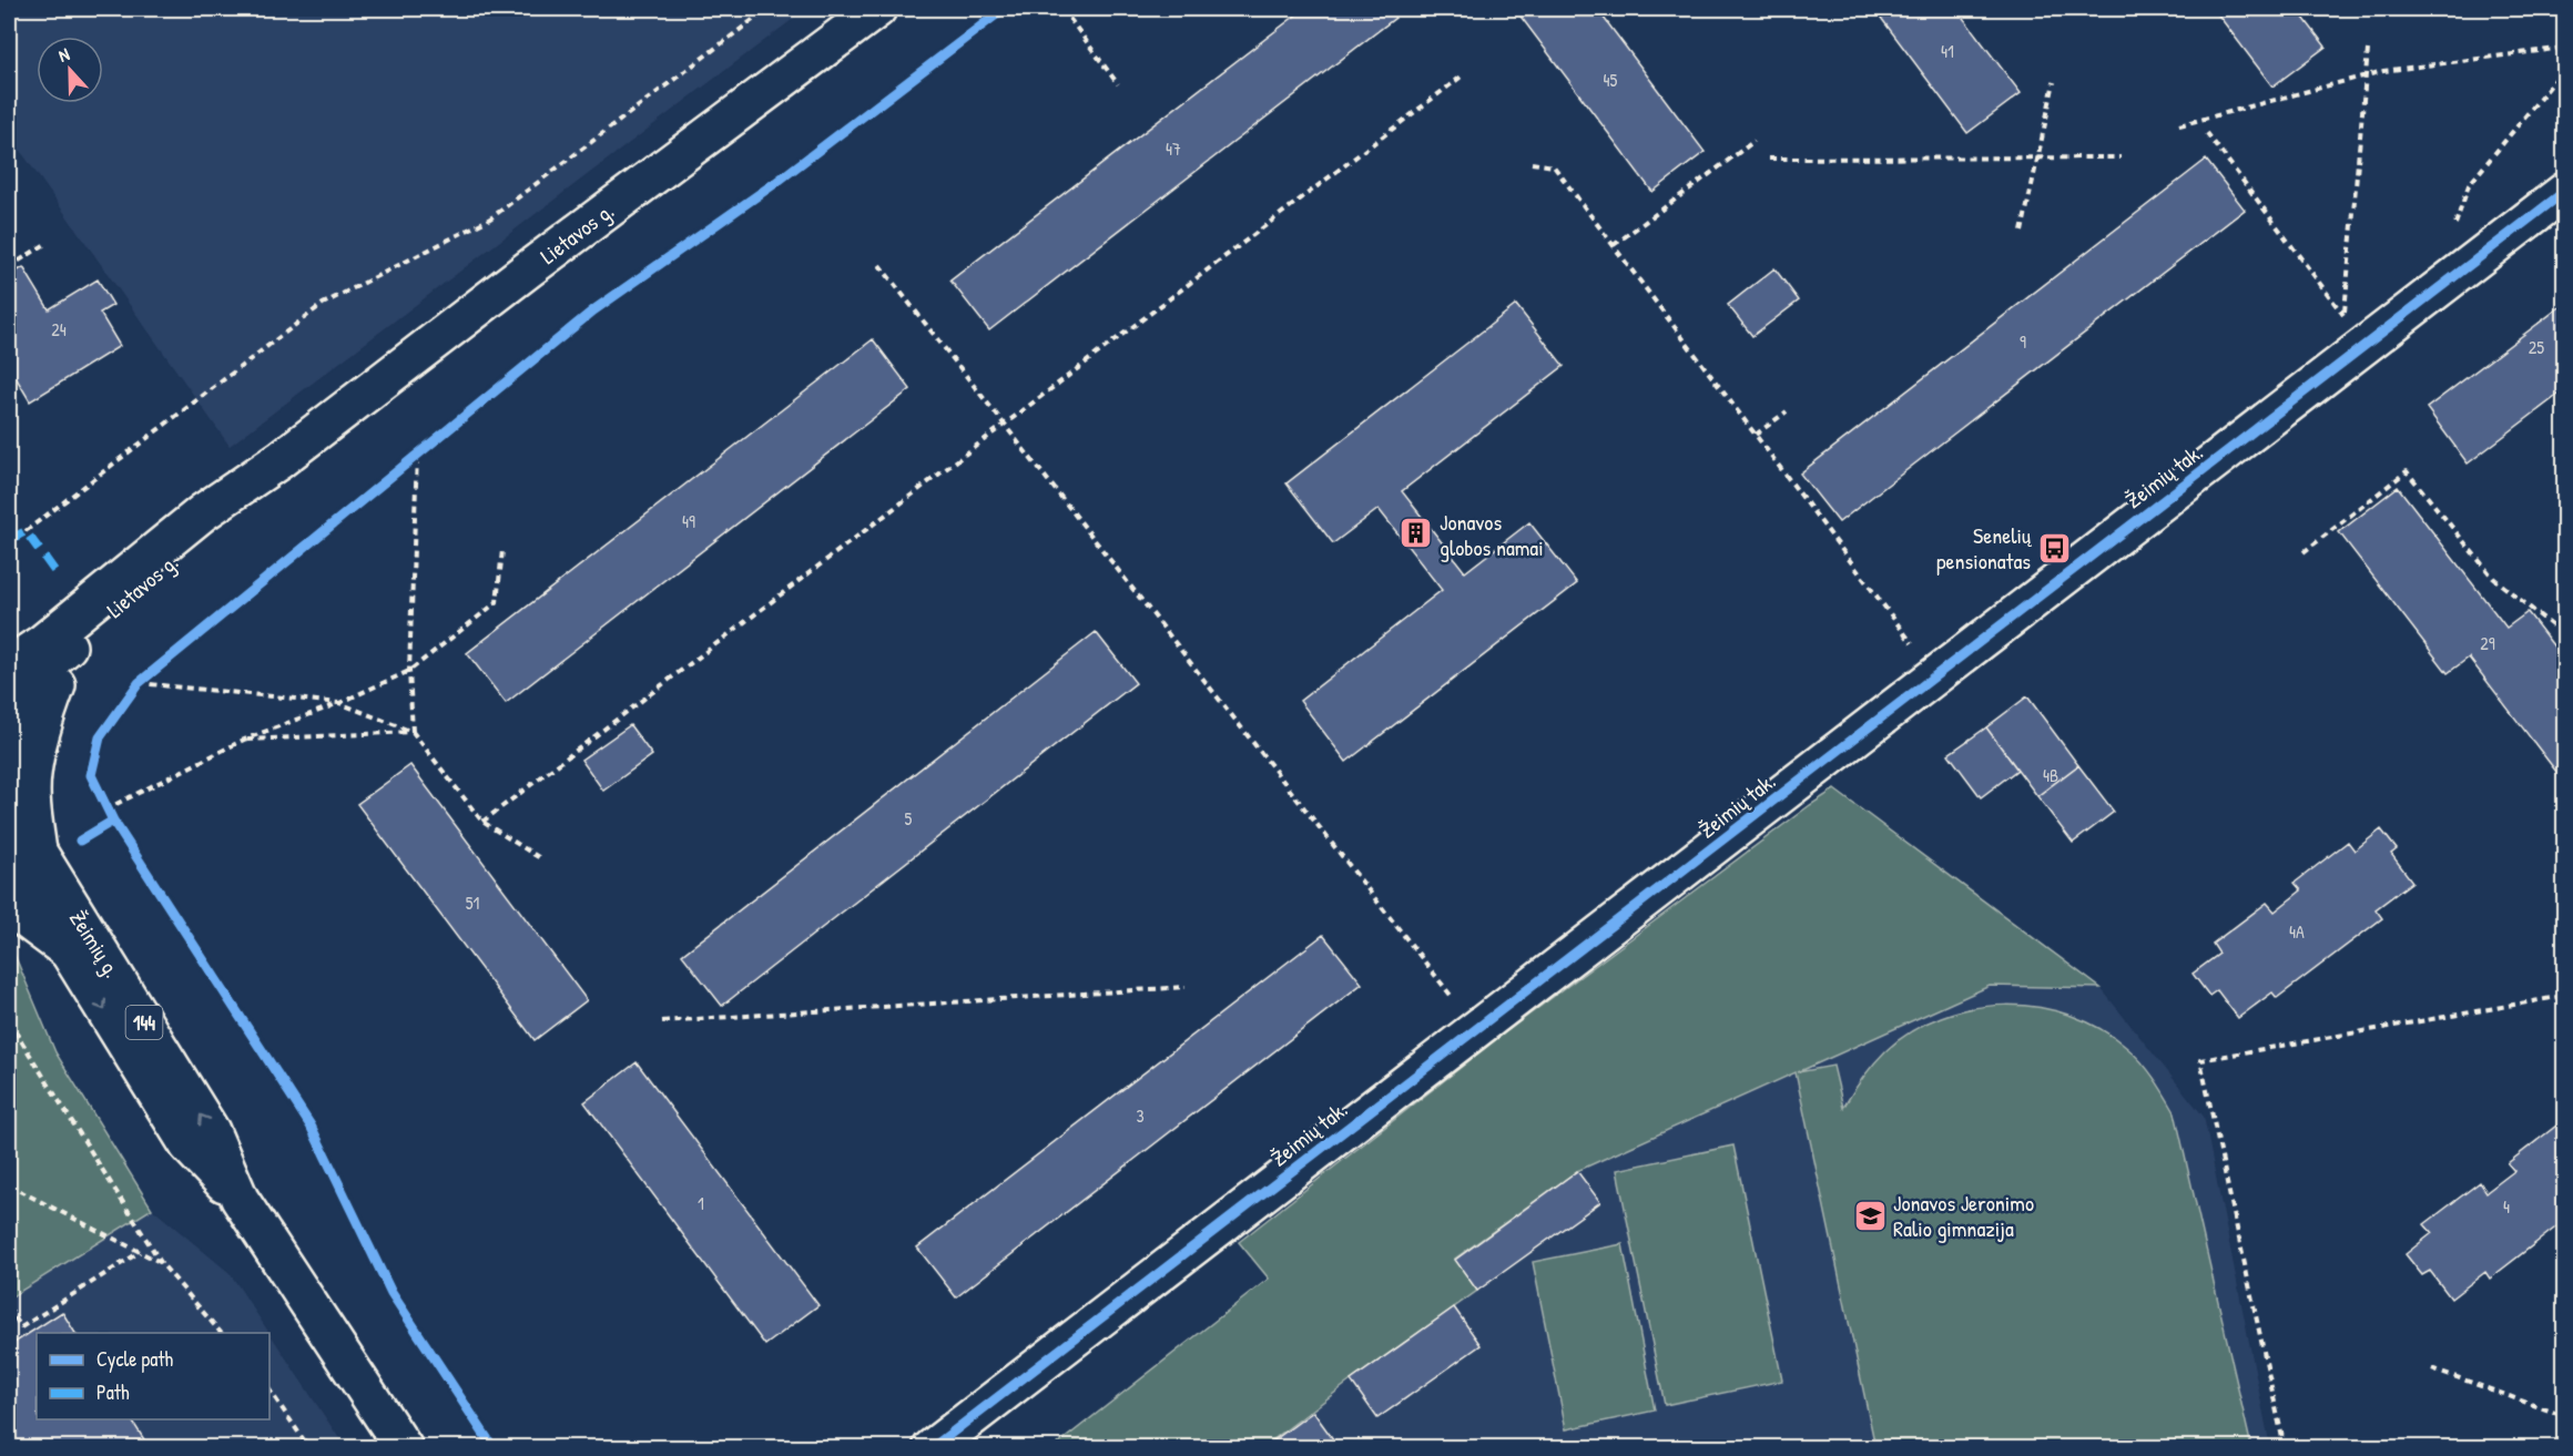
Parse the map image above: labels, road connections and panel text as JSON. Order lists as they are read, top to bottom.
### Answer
{
  "streets": {
    "main road": [
      "Lietavos g.",
      "Žeimių tak.",
      "Žeimių g.",
      "144"
    ]
  },
  "crossings": [
    ["Lietavos g.", "Žeimių g."]
  ],
  "places": {
    "building": ["Jonavos globos namai"],
    "bus stop": ["Senelių pensionatas"],
    "school or university": ["Jonavos Jeronimo Ralio gimnazija"]
  },
  "house_numbers": [
    "41",
    "45",
    "47",
    "24",
    "9",
    "25",
    "49",
    "29",
    "4B",
    "5",
    "51",
    "4A",
    "3",
    "1",
    "4"
  ],
  "legend": ["Cycle path", "Path"],
  "north": "top"
}
